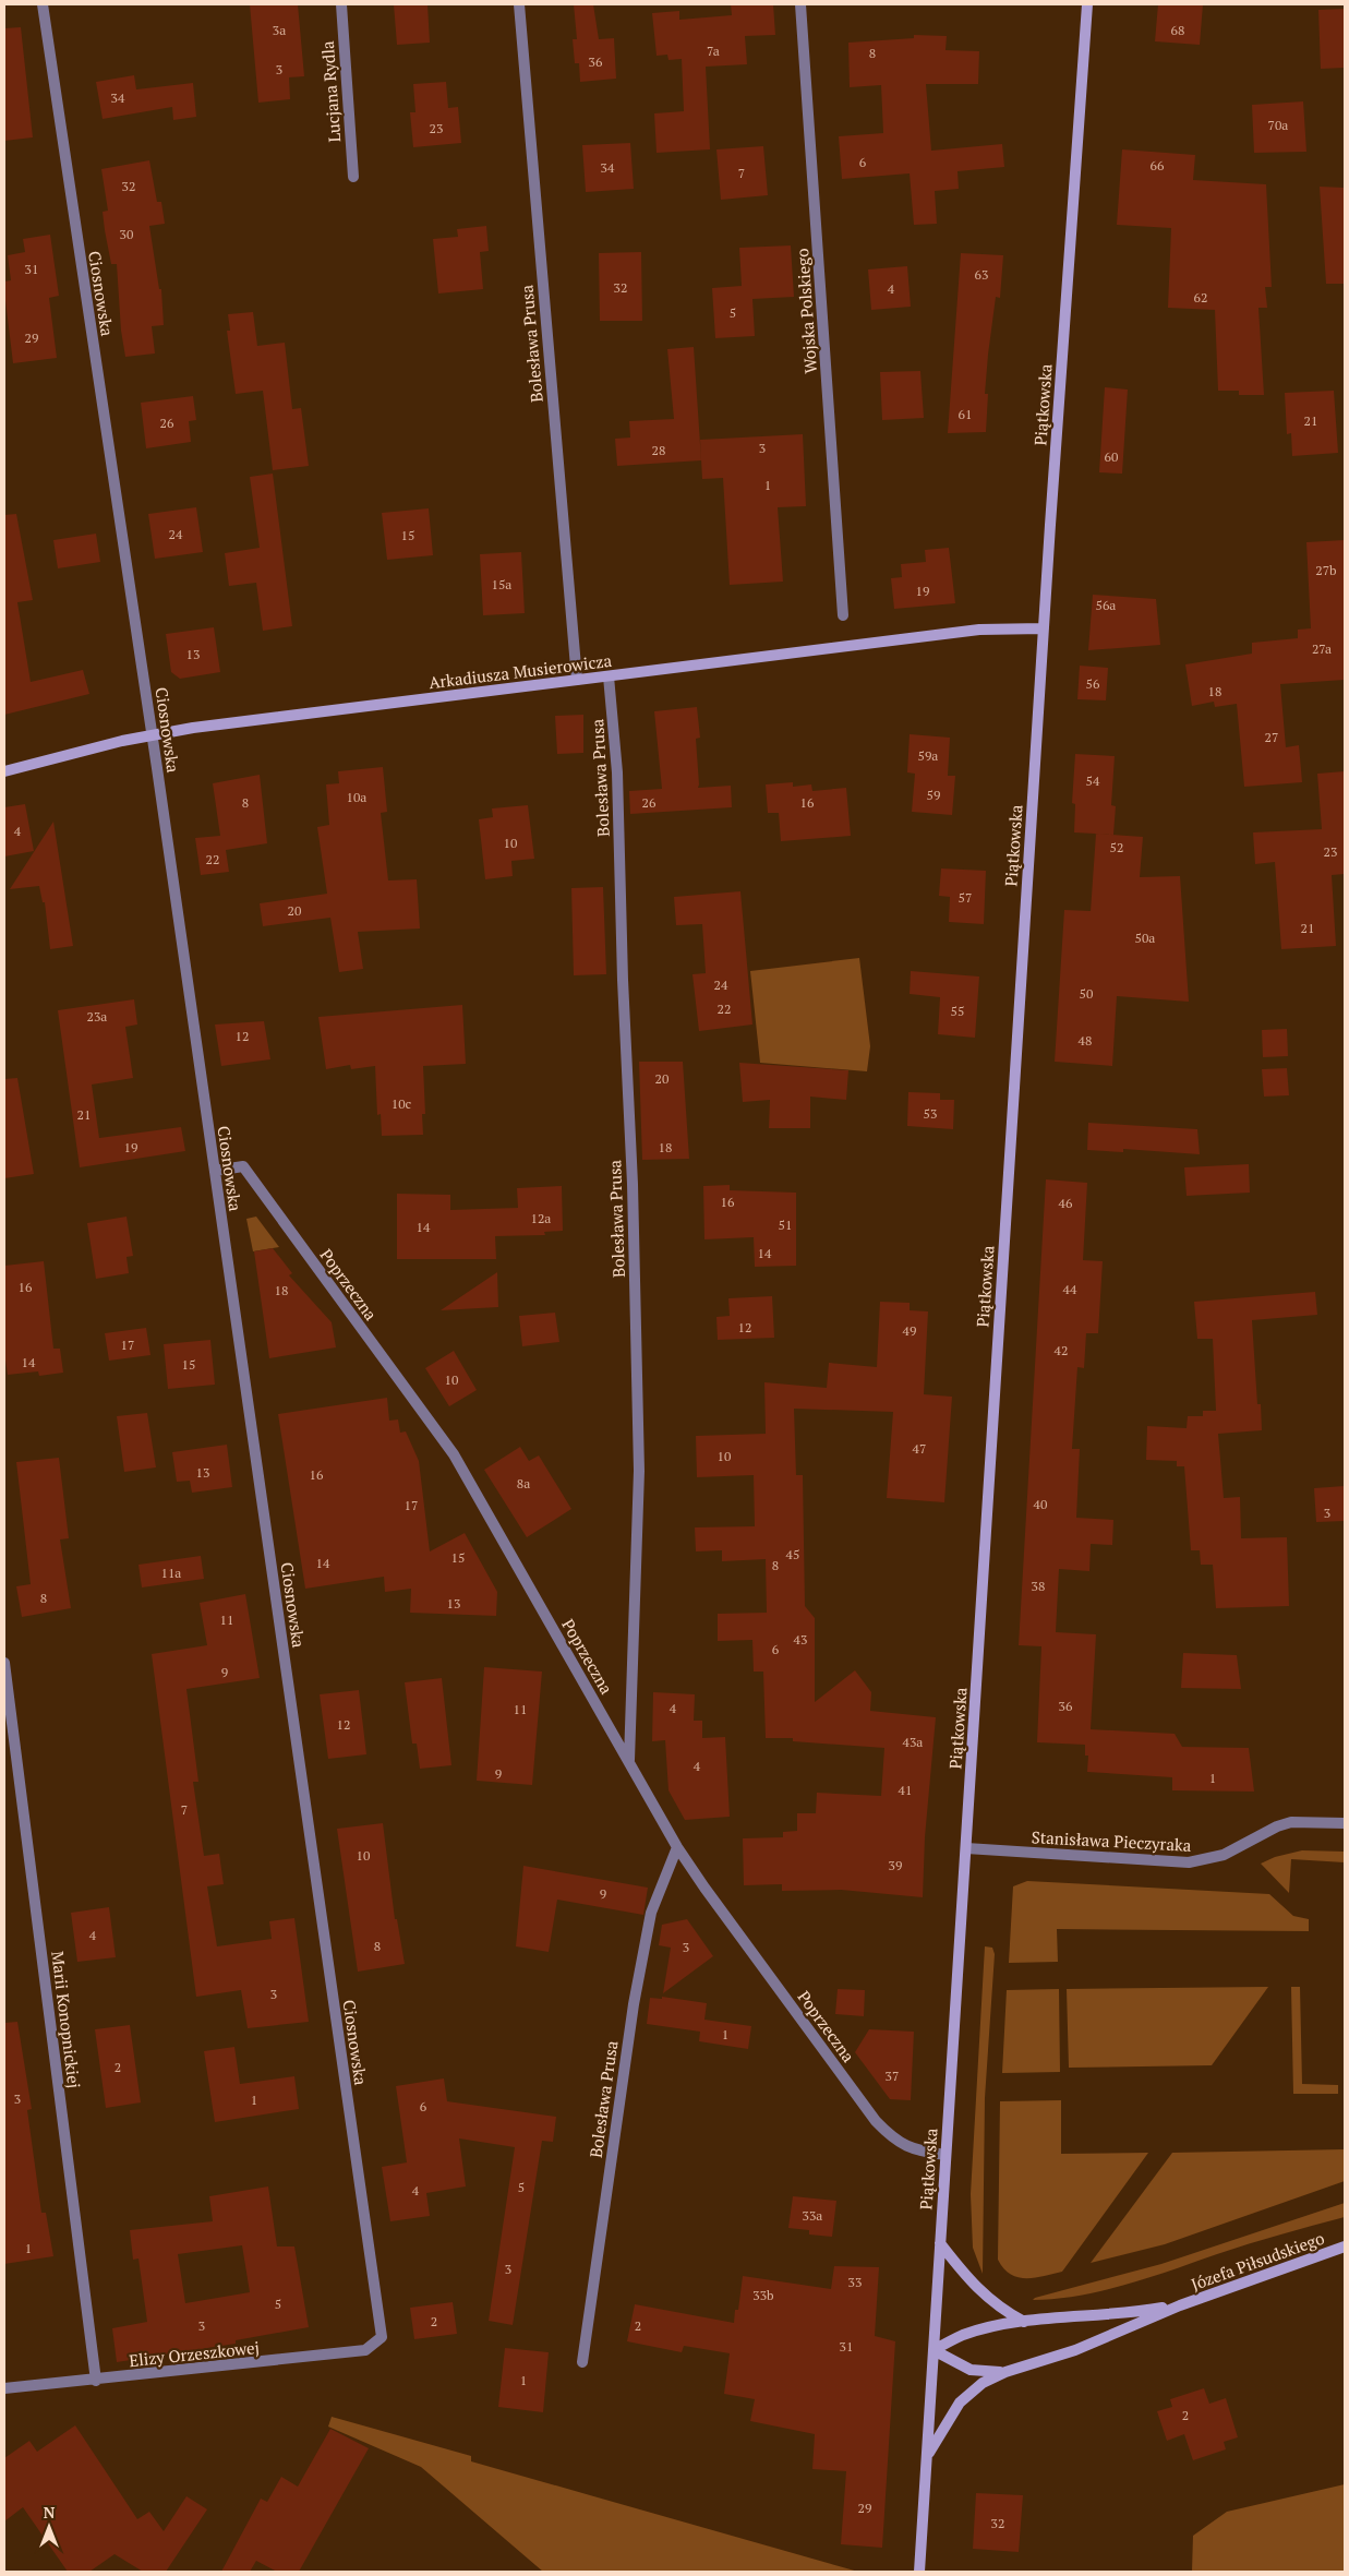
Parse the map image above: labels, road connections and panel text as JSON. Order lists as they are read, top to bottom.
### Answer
{
  "streets": {
    "main road": ["Piątkowska", "Arkadiusza Musierowicza", "Józefa Piłsudskiego"],
    "street": [
      "Lucjana Rydla",
      "Ciosnowska",
      "Wojska Polskiego",
      "Bolesława Prusa",
      "Poprzeczna",
      "Stanisława Pieczyraka",
      "Marii Konopnickiej",
      "Elizy Orzeszkowej"
    ]
  },
  "crossings": [
    ["Ciosnowska", "Arkadiusza Musierowicza"],
    ["Ciosnowska", "Poprzeczna"],
    ["Ciosnowska", "Elizy Orzeszkowej"],
    ["Bolesława Prusa", "Arkadiusza Musierowicza"],
    ["Bolesława Prusa", "Poprzeczna"],
    ["Piątkowska", "Arkadiusza Musierowicza"],
    ["Piątkowska", "Poprzeczna"],
    ["Piątkowska", "Stanisława Pieczyraka"],
    ["Piątkowska", "Józefa Piłsudskiego"],
    ["Marii Konopnickiej", "Elizy Orzeszkowej"]
  ],
  "house_numbers": [
    "3a",
    "68",
    "7a",
    "8",
    "36",
    "3",
    "34",
    "70a",
    "23",
    "6",
    "66",
    "34",
    "7",
    "32",
    "30",
    "31",
    "63",
    "32",
    "4",
    "62",
    "5",
    "29",
    "61",
    "21",
    "26",
    "3",
    "28",
    "60",
    "1",
    "24",
    "15",
    "27b",
    "15a",
    "19",
    "56a",
    "27a",
    "13",
    "56",
    "18",
    "27",
    "59a",
    "54",
    "59",
    "10a",
    "8",
    "26",
    "16",
    "4",
    "10",
    "52",
    "23",
    "22",
    "57",
    "20",
    "21",
    "50a",
    "24",
    "50",
    "22",
    "55",
    "23a",
    "12",
    "48",
    "20",
    "10c",
    "53",
    "21",
    "19",
    "18",
    "16",
    "46",
    "12a",
    "51",
    "14",
    "14",
    "16",
    "44",
    "18",
    "12",
    "49",
    "17",
    "42",
    "14",
    "15",
    "10",
    "47",
    "10",
    "13",
    "16",
    "8a",
    "40",
    "17",
    "3",
    "45",
    "15",
    "14",
    "8",
    "11a",
    "38",
    "8",
    "13",
    "11",
    "43",
    "6",
    "9",
    "36",
    "4",
    "11",
    "12",
    "43a",
    "4",
    "9",
    "1",
    "41",
    "7",
    "10",
    "39",
    "9",
    "4",
    "8",
    "3",
    "3",
    "1",
    "2",
    "37",
    "3",
    "1",
    "6",
    "5",
    "4",
    "33a",
    "1",
    "3",
    "33",
    "33b",
    "5",
    "2",
    "3",
    "2",
    "31",
    "1",
    "2",
    "29",
    "32"
  ],
  "north": "top"
}
